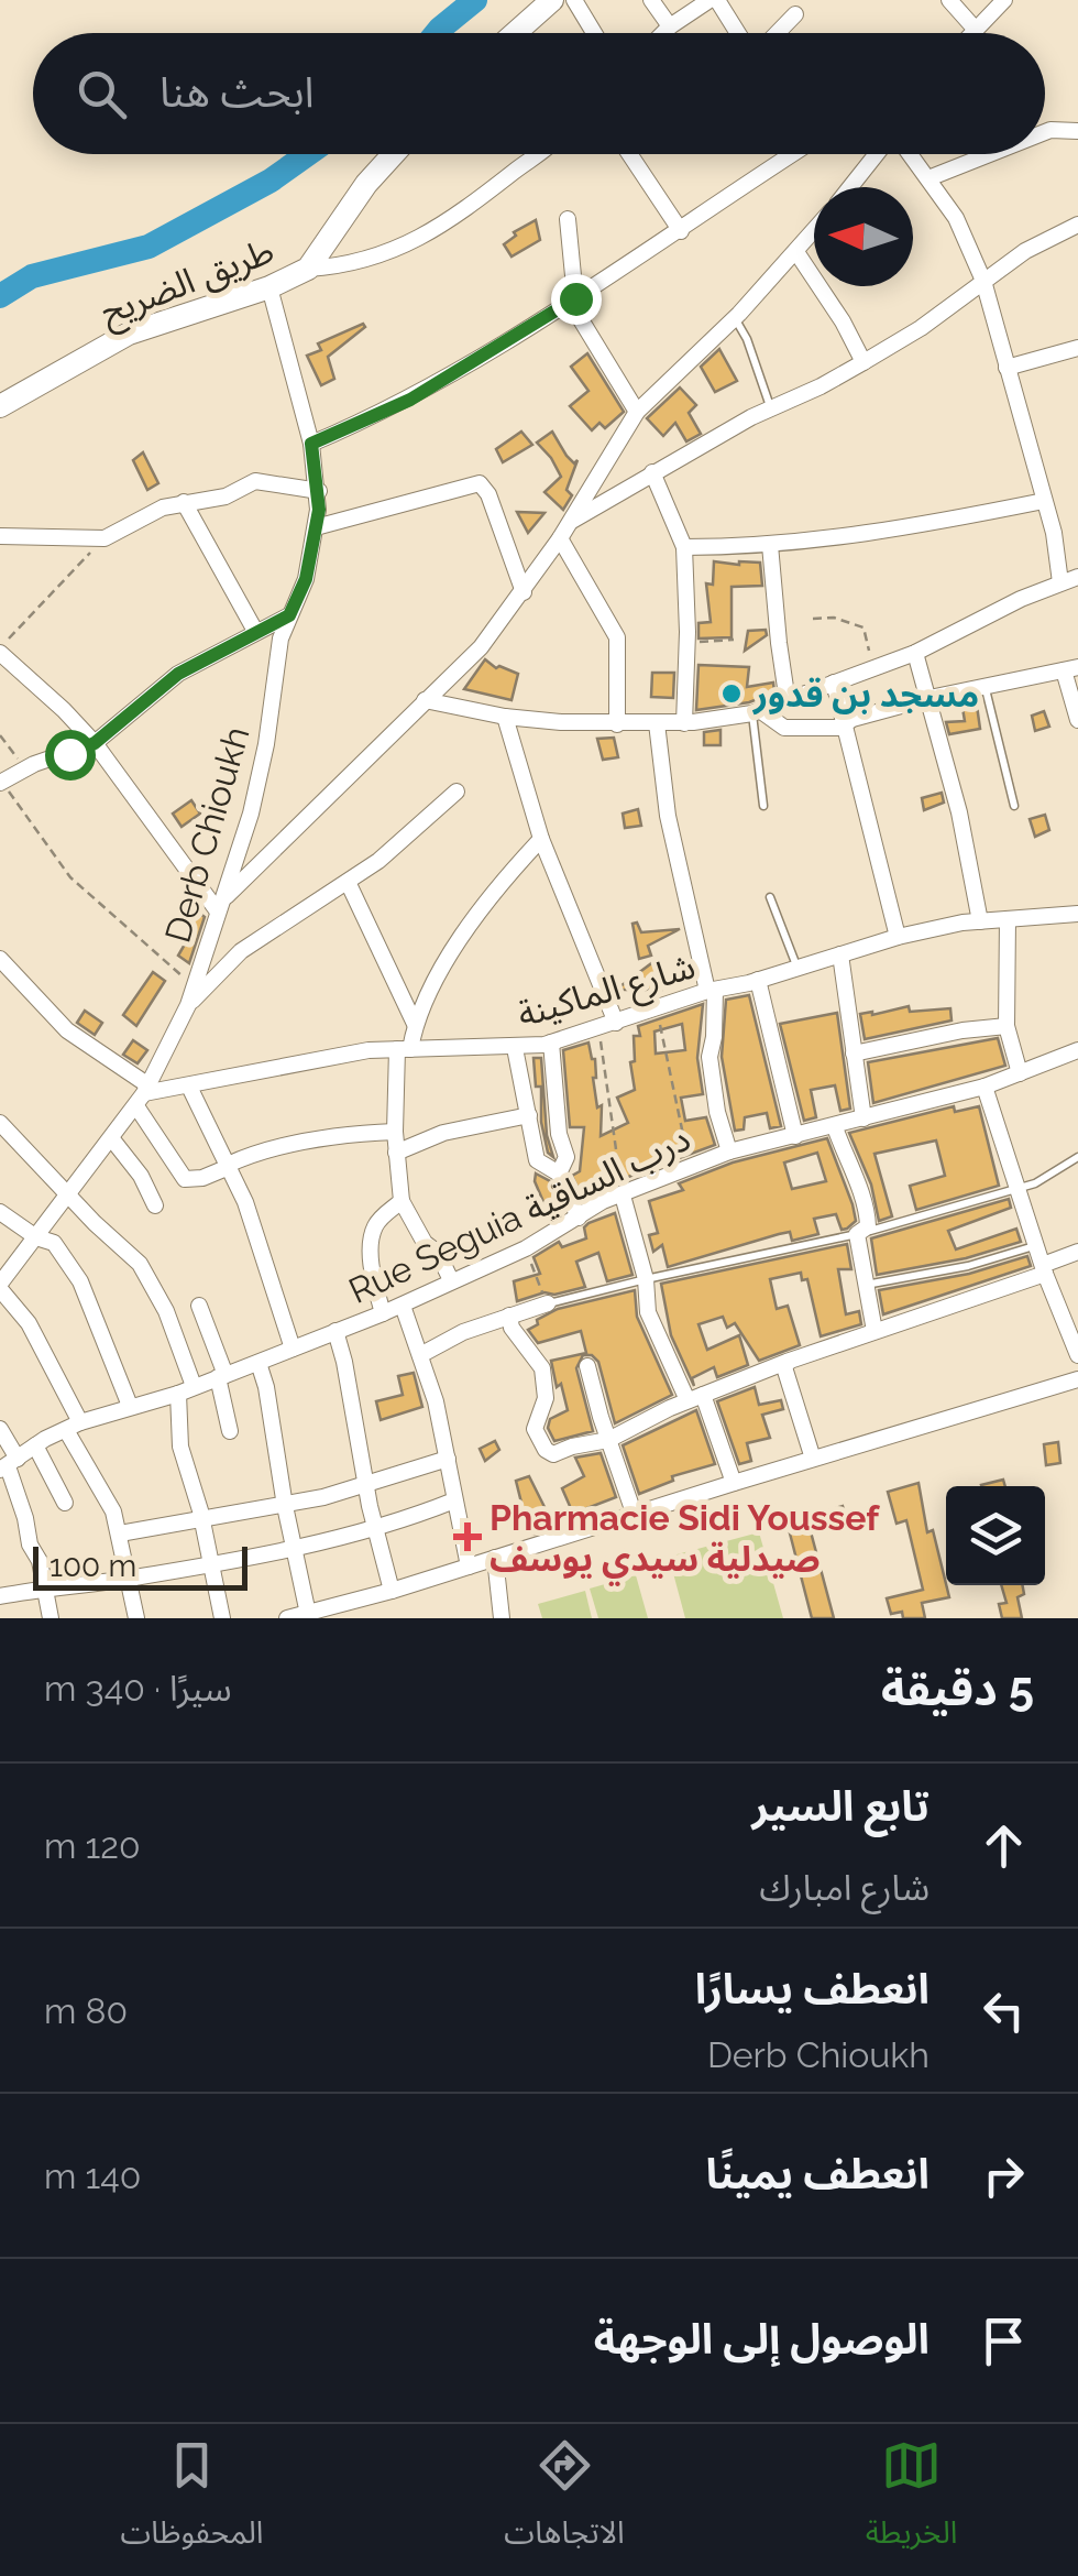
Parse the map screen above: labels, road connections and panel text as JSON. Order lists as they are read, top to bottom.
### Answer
{
  "streets": {
    "street": [
      "طريق الضريح",
      "Derb Chioukh",
      "شارع الماكينة",
      "Rue Seguia درب الساقية"
    ]
  },
  "crossings": [
    ["طريق الضريح", "Derb Chioukh"],
    ["Derb Chioukh", "شارع الماكينة"]
  ],
  "places": {
    "other": ["مسجد بن قدور"],
    "health": ["Pharmacie Sidi Youssef صيدلية سيدي يوسف"]
  },
  "scale_bar": "100 m",
  "north": "left",
  "page": {
    "search": "ابحث هنا",
    "scale": "100 m",
    "heading": ["5 دقيقة", "سيرًا · 340 m"],
    "list": [
      ["تابع السير", "شارع امبارك", "120 m"],
      ["انعطف يسارًا", "Derb Chioukh", "80 m"],
      ["انعطف يمينًا", "140 m"],
      "الوصول إلى الوجهة"
    ],
    "nav": ["الخريطة", "الاتجاهات", "المحفوظات"]
  }
}
